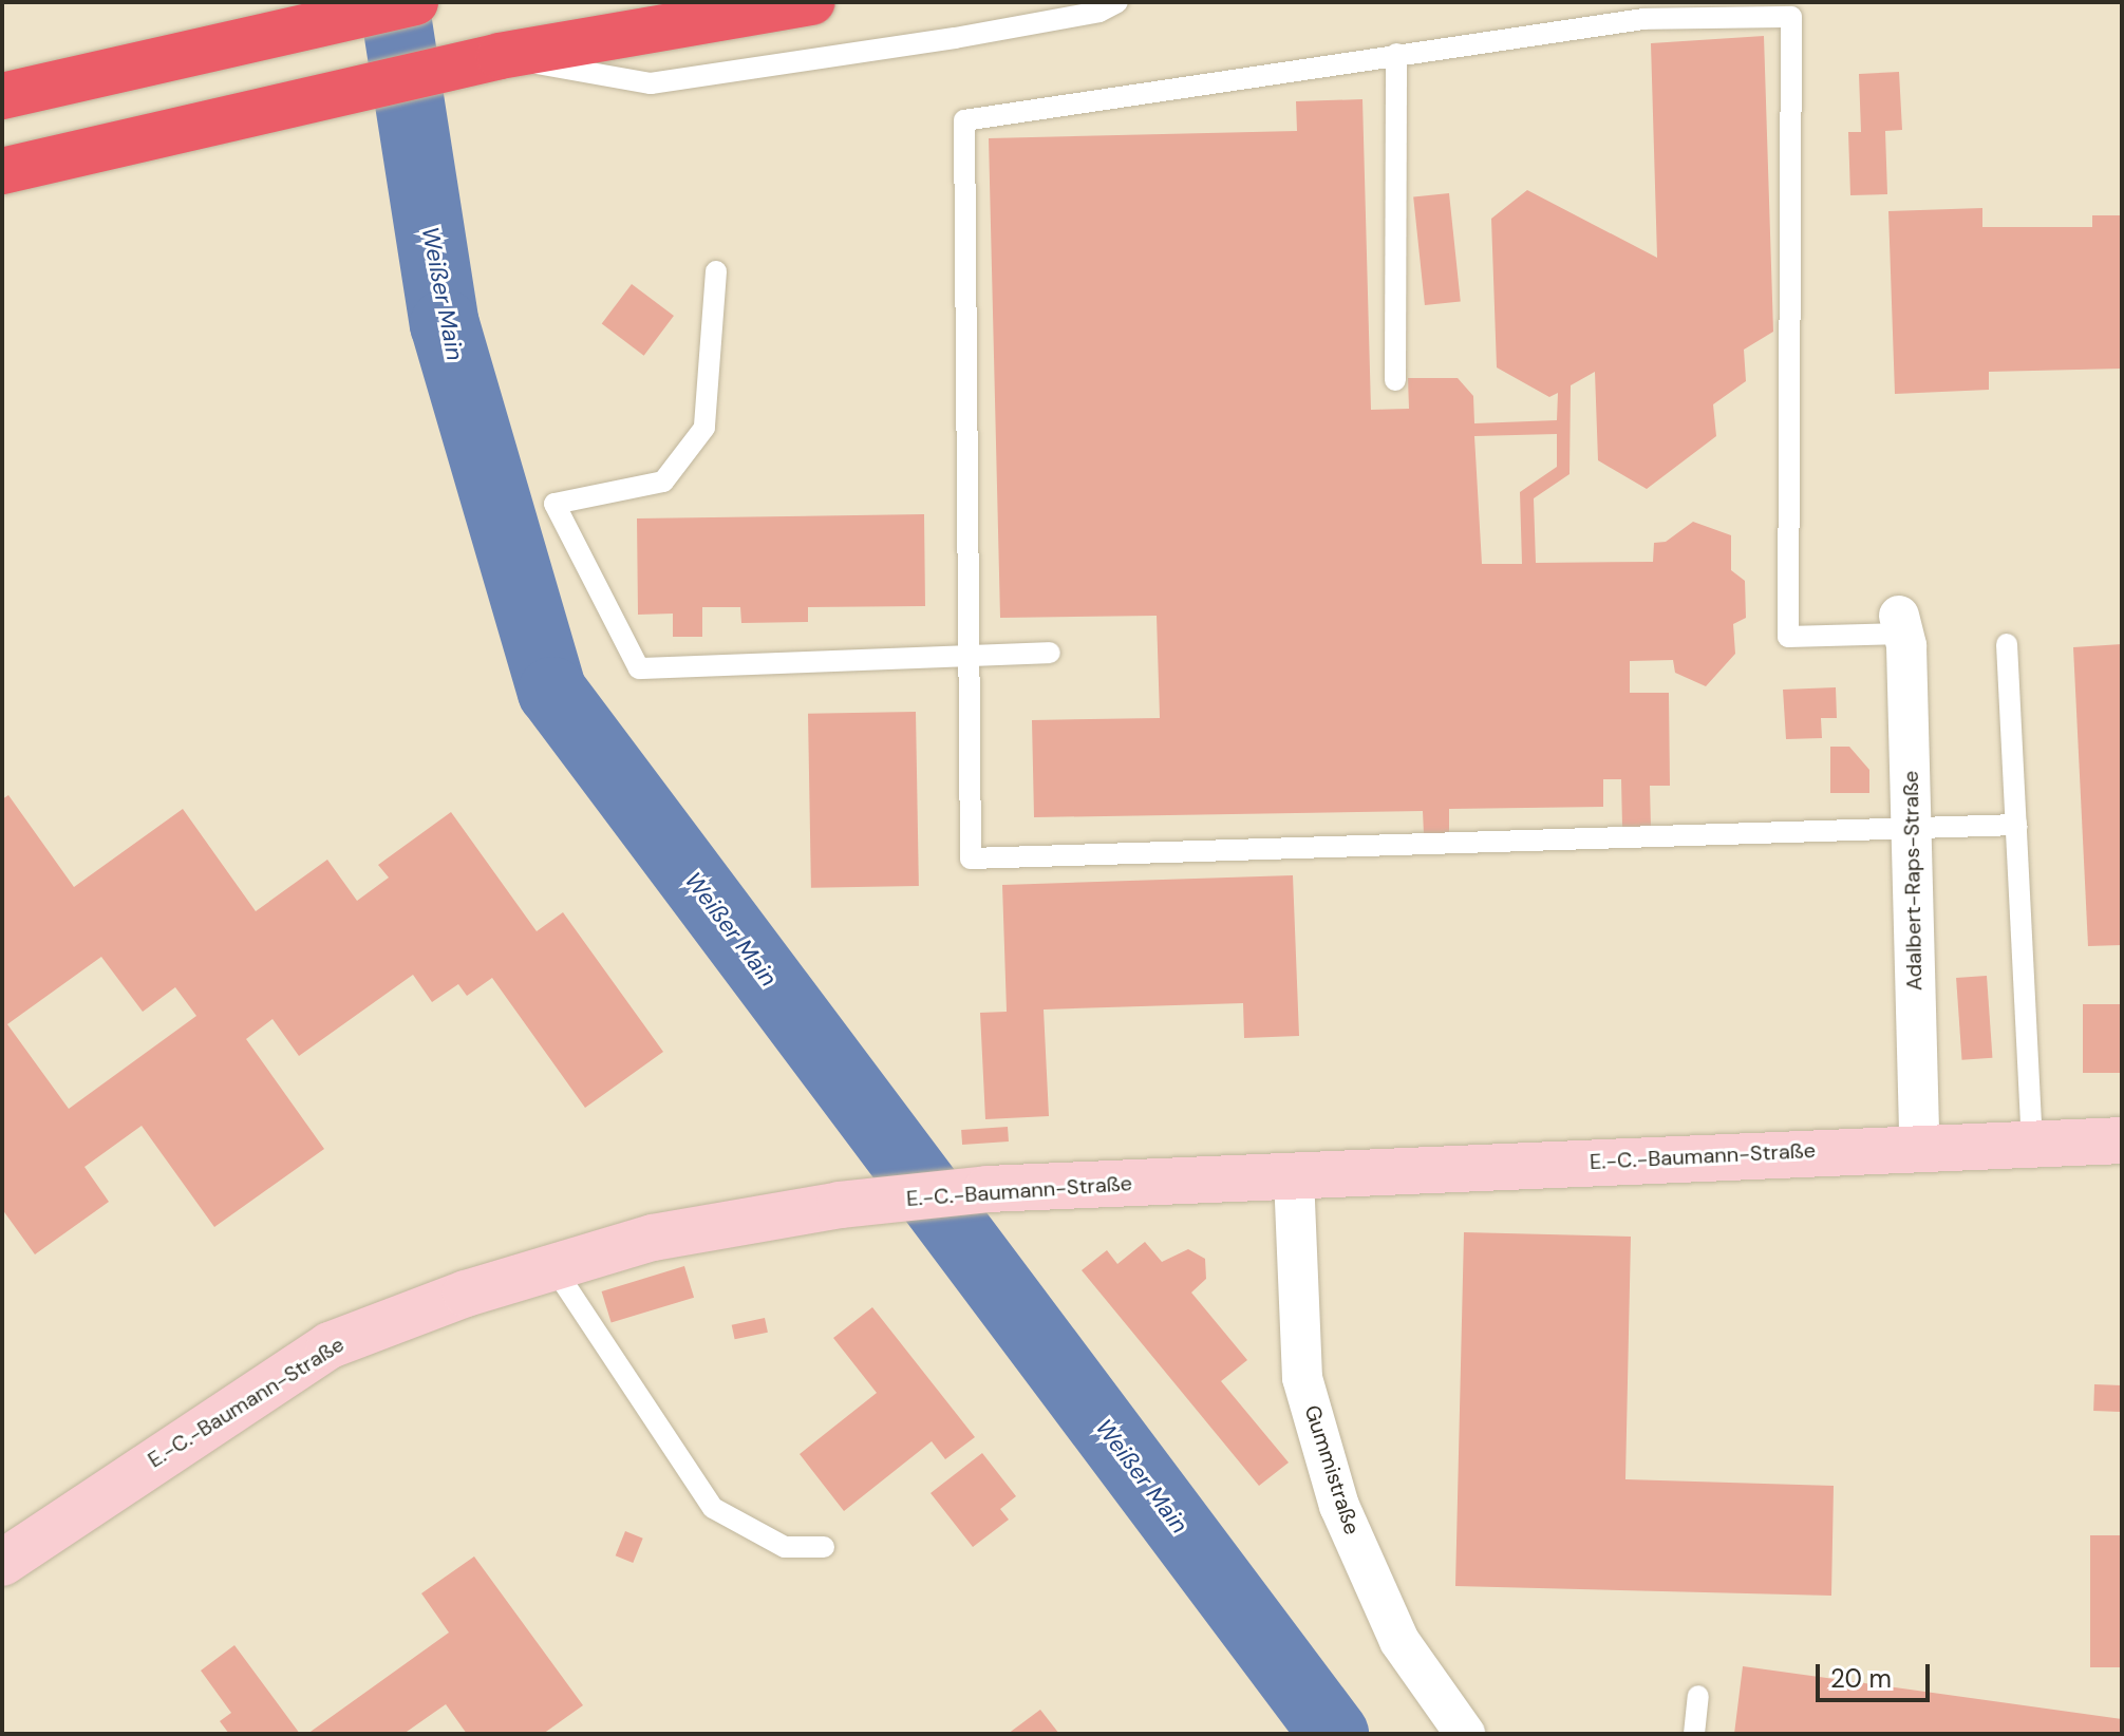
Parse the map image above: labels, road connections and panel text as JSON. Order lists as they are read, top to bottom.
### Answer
{
  "streets": {
    "street": ["Adalbert-Raps-Straße", "E.-C.-Baumann-Straße", "Gummistraße"]
  },
  "crossings": [
    ["Adalbert-Raps-Straße", "E.-C.-Baumann-Straße"],
    ["E.-C.-Baumann-Straße", "Gummistraße"]
  ],
  "water": ["Weißer Main"],
  "scale_bar": "20 m"
}
